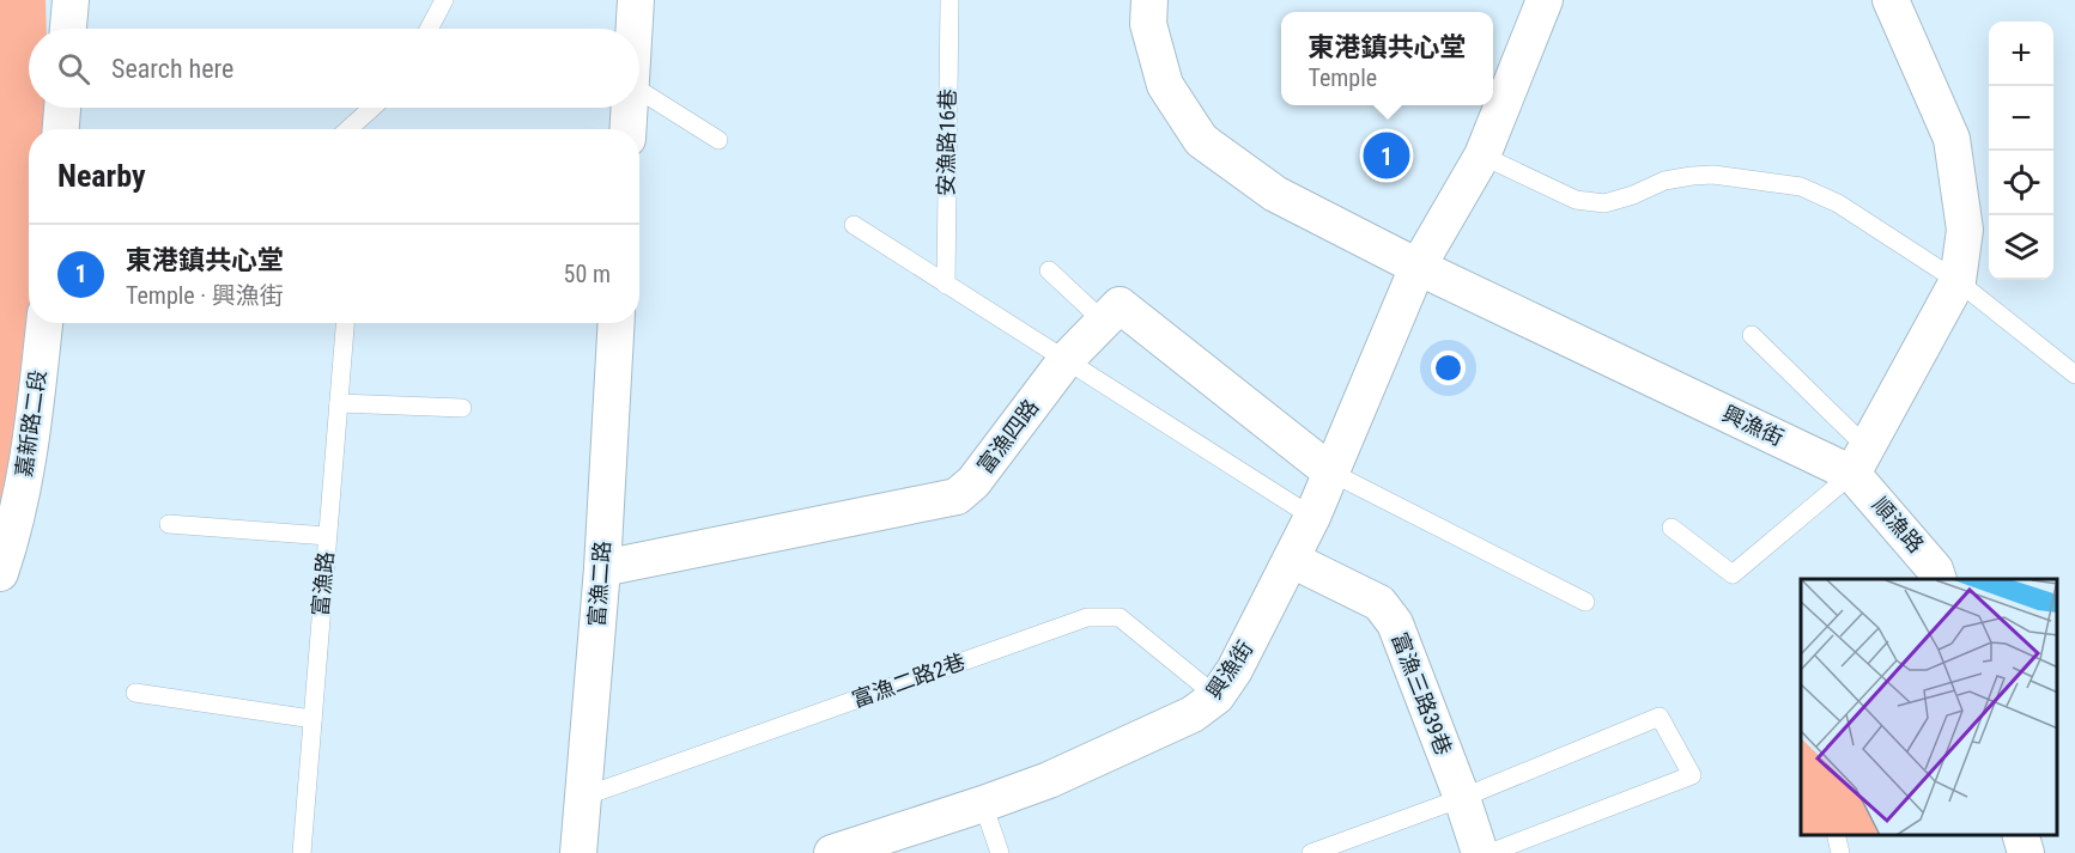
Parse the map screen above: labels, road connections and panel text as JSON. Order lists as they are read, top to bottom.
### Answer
{
  "streets": {
    "street": [
      "嘉新路二段",
      "興漁街",
      "富漁四路",
      "順漁路",
      "富漁二路",
      "富漁三路39巷"
    ],
    "lane": ["安漁路16巷", "富漁路", "富漁二路2巷"]
  },
  "crossings": [
    ["興漁街", "富漁四路"],
    ["興漁街", "順漁路"],
    ["興漁街", "富漁二路2巷"],
    ["興漁街", "富漁三路39巷"],
    ["富漁四路", "富漁二路"],
    ["富漁二路", "富漁二路2巷"]
  ],
  "page": {
    "popup": ["東港鎮共心堂", "Temple"],
    "map_buttons": ["+", "−"],
    "search": "Search here",
    "pins": "1",
    "heading": "Nearby",
    "list": [
      {
        "mark": "1",
        "name": "東港鎮共心堂",
        "note": "Temple · 興漁街",
        "value": "50 m"
      }
    ]
  }
}
